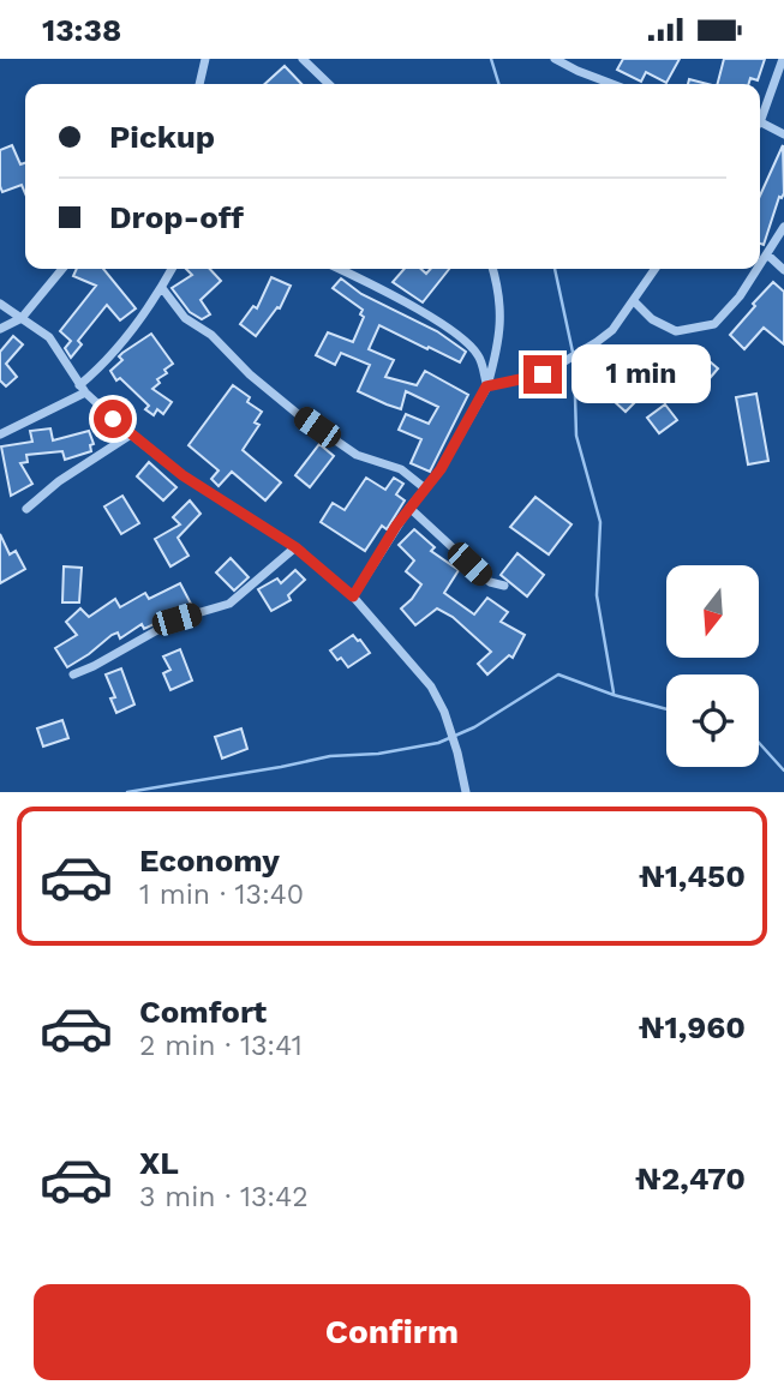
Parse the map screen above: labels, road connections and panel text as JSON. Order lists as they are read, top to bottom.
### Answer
{
  "north": "bottom",
  "page": {
    "status": "13:38",
    "banner": ["Pickup", "Drop-off"],
    "bubble": "1 min",
    "list": [
      {
        "name": "Economy",
        "note": "1 min · 13:40",
        "value": "₦1,450"
      },
      {
        "name": "Comfort",
        "note": "2 min · 13:41",
        "value": "₦1,960"
      },
      {
        "name": "XL",
        "note": "3 min · 13:42",
        "value": "₦2,470"
      }
    ],
    "buttons": "Confirm"
  }
}
